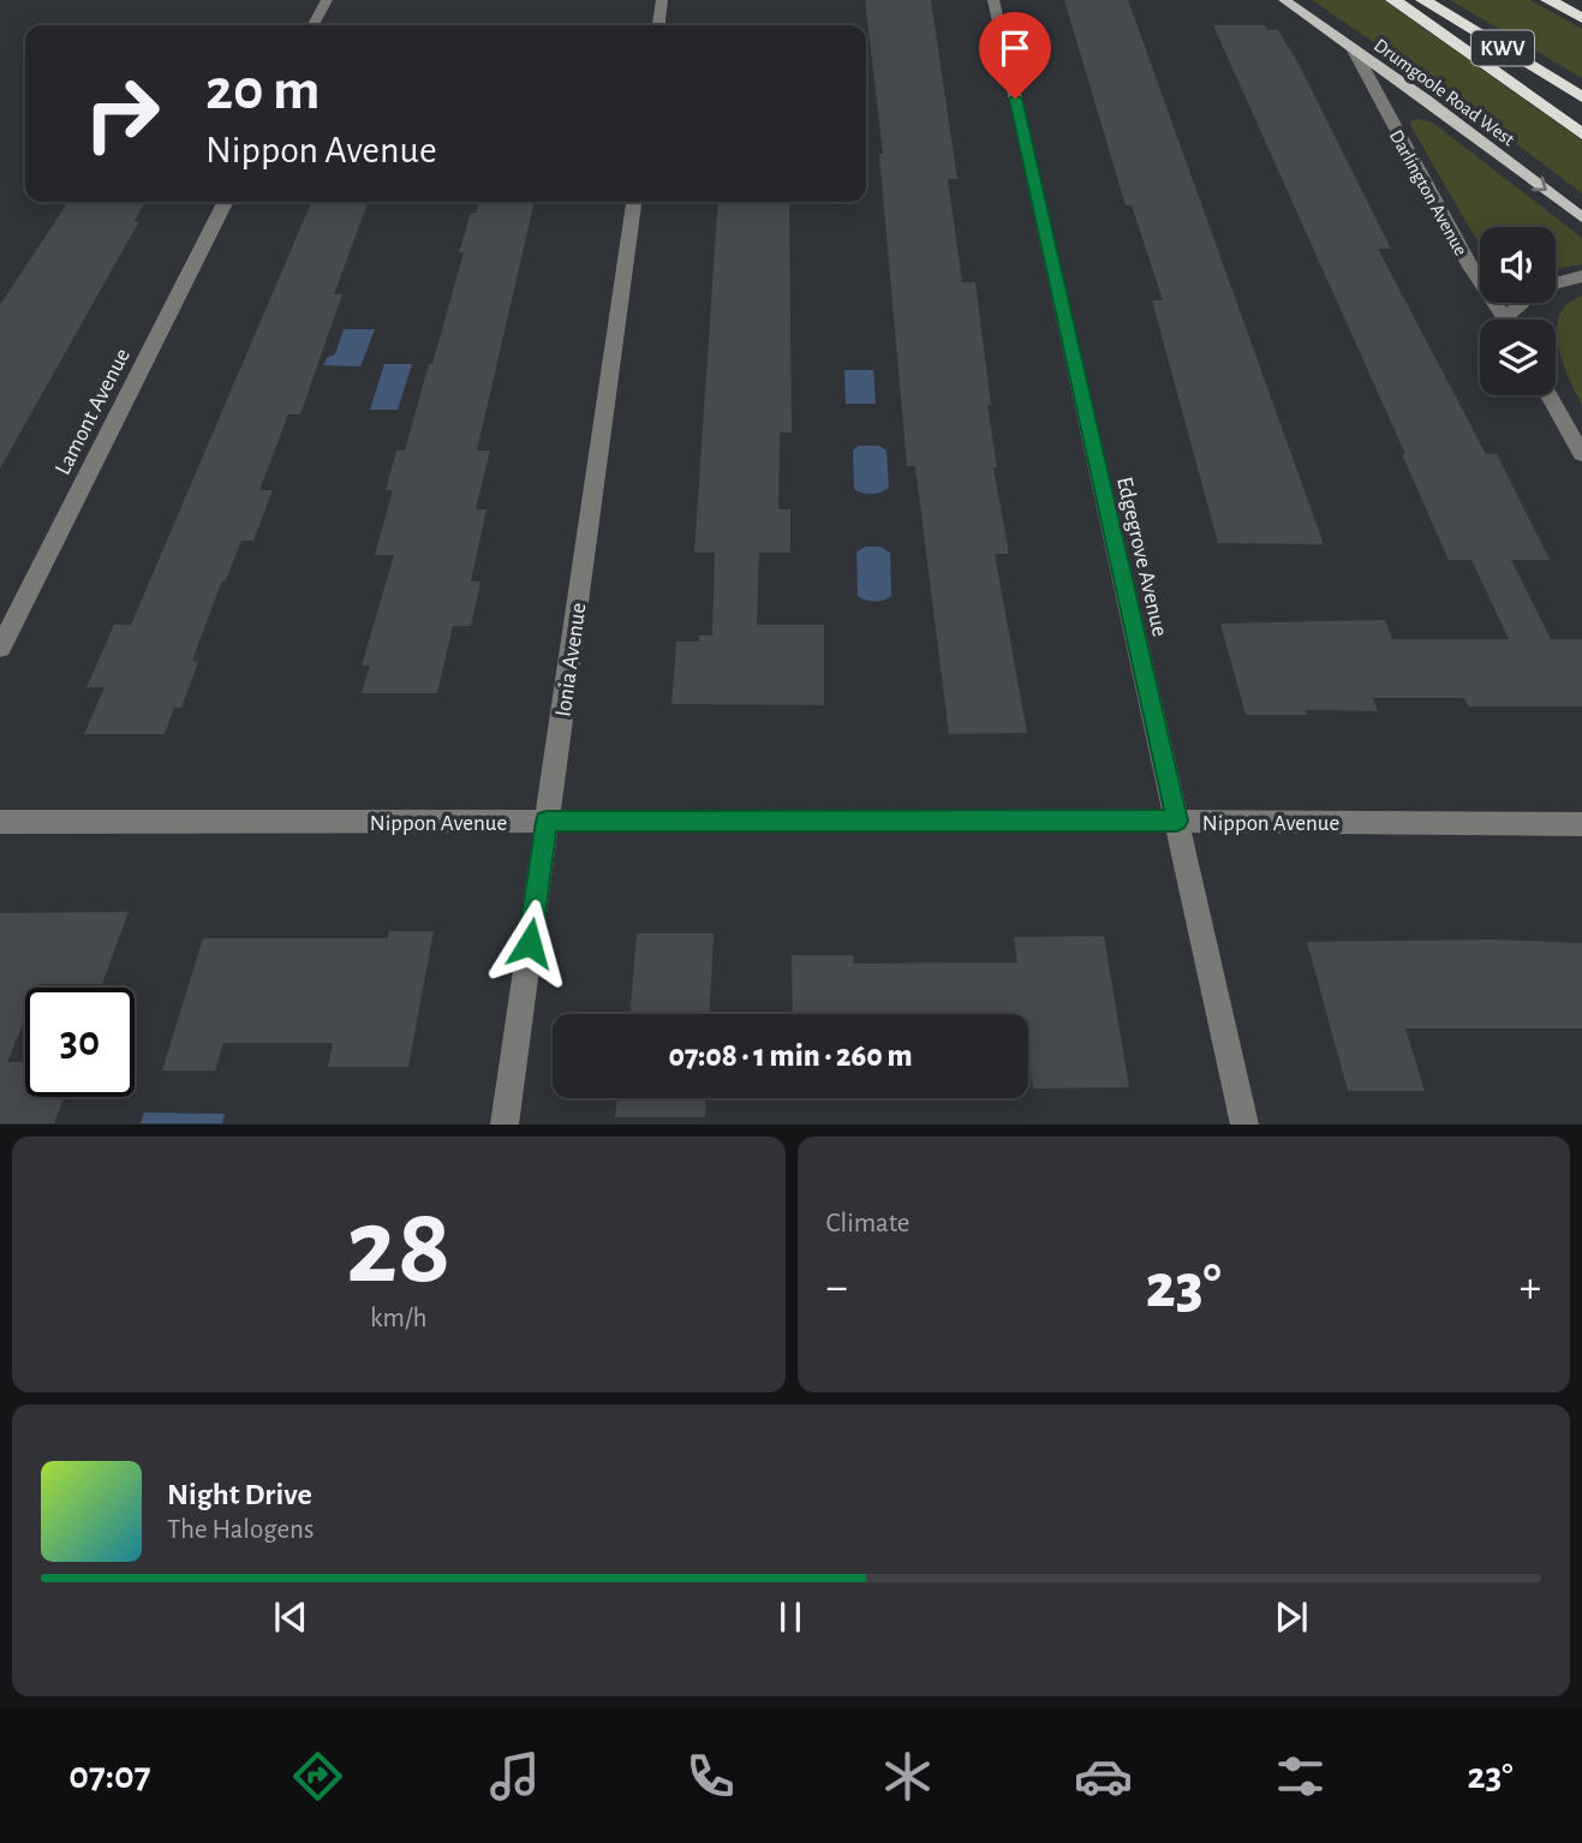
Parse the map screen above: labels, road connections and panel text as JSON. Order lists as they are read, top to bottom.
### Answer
{
  "streets": {
    "highway": ["KWV"],
    "main road": ["Drumgoole Road West"],
    "street": [
      "Darlington Avenue",
      "Lamont Avenue",
      "Edgegrove Avenue",
      "Ionia Avenue",
      "Nippon Avenue"
    ]
  },
  "crossings": [
    ["Drumgoole Road West", "Darlington Avenue"],
    ["Edgegrove Avenue", "Nippon Avenue"],
    ["Ionia Avenue", "Nippon Avenue"]
  ],
  "one_way": ["Drumgoole Road West"],
  "page": {
    "turn": ["20 m", "Nippon Avenue"],
    "limit": "30",
    "trip": "07:08 · 1 min · 260 m",
    "tile": [
      ["28", "km/h"],
      "Climate"
    ],
    "heat": ["−", "23°", "+"],
    "song": ["Night Drive", "The Halogens"],
    "tabs": ["07:07", "23°"]
  }
}
